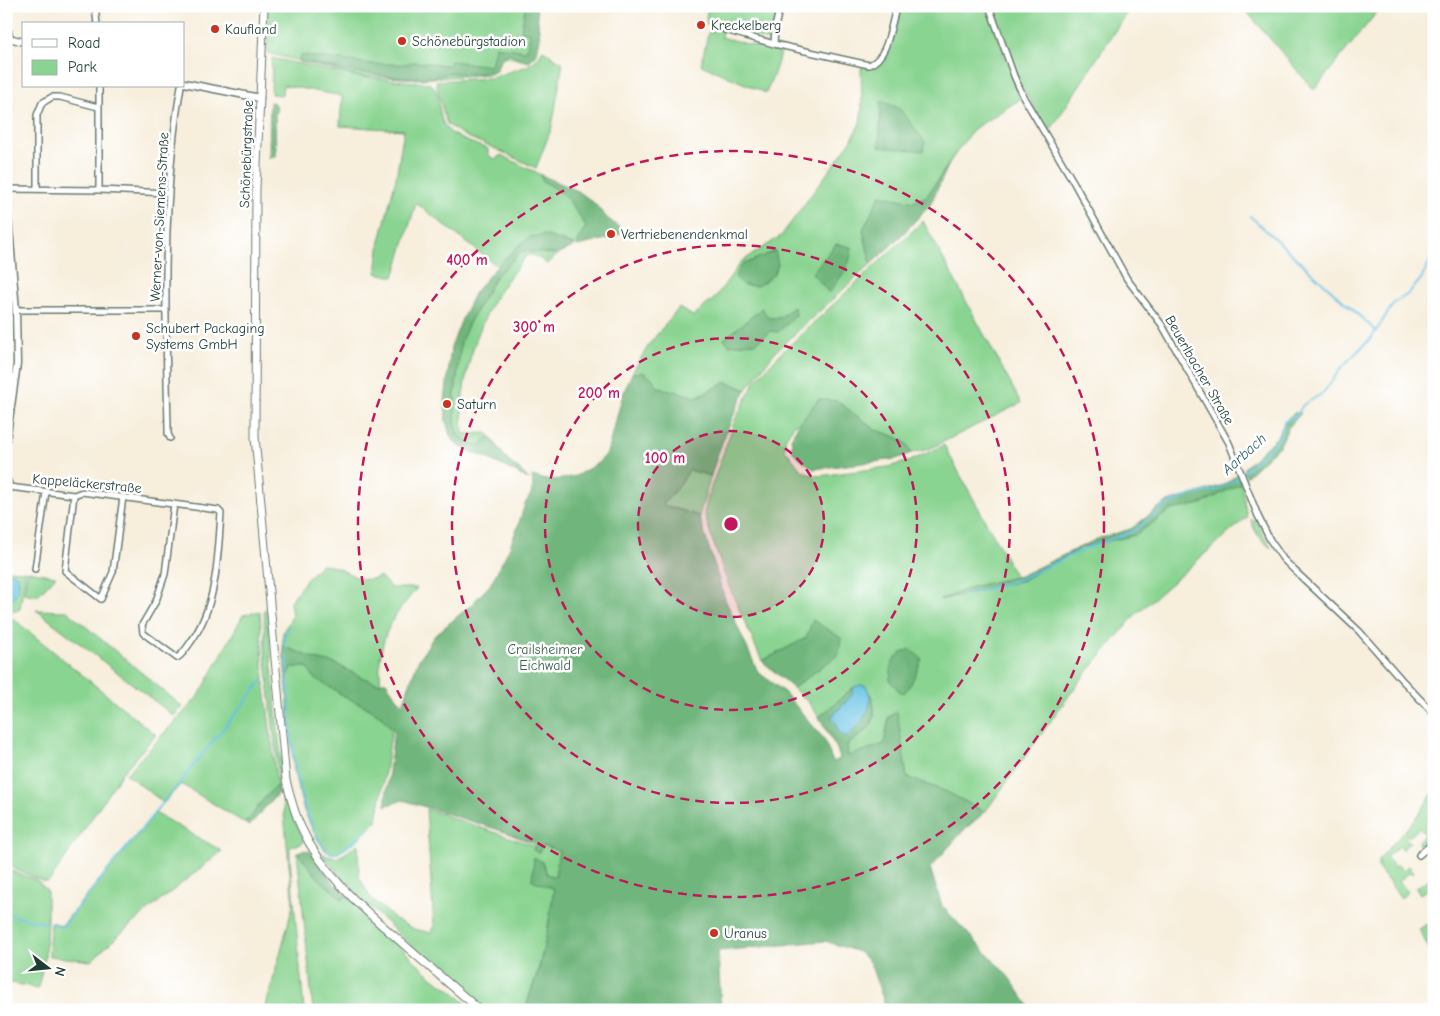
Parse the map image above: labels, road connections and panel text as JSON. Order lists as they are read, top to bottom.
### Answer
{
  "streets": {
    "main road": ["Schönebürgstraße"],
    "street": ["Werner-von-Siemens-Straße", "Beuerlbacher Straße", "Kappeläckerstraße"]
  },
  "water": ["Aarbach"],
  "parks": ["Crailsheimer Eichwald"],
  "places": [
    "Kreckelberg",
    "Kaufland",
    "Schönebürgstadion",
    "Vertriebenendenkmal",
    "Schubert Packaging Systems GmbH",
    "Saturn",
    "Uranus"
  ],
  "legend": ["Road", "Park"],
  "north": "right",
  "rings": [
    "400 m",
    "300 m",
    "200 m",
    "100 m"
  ]
}
